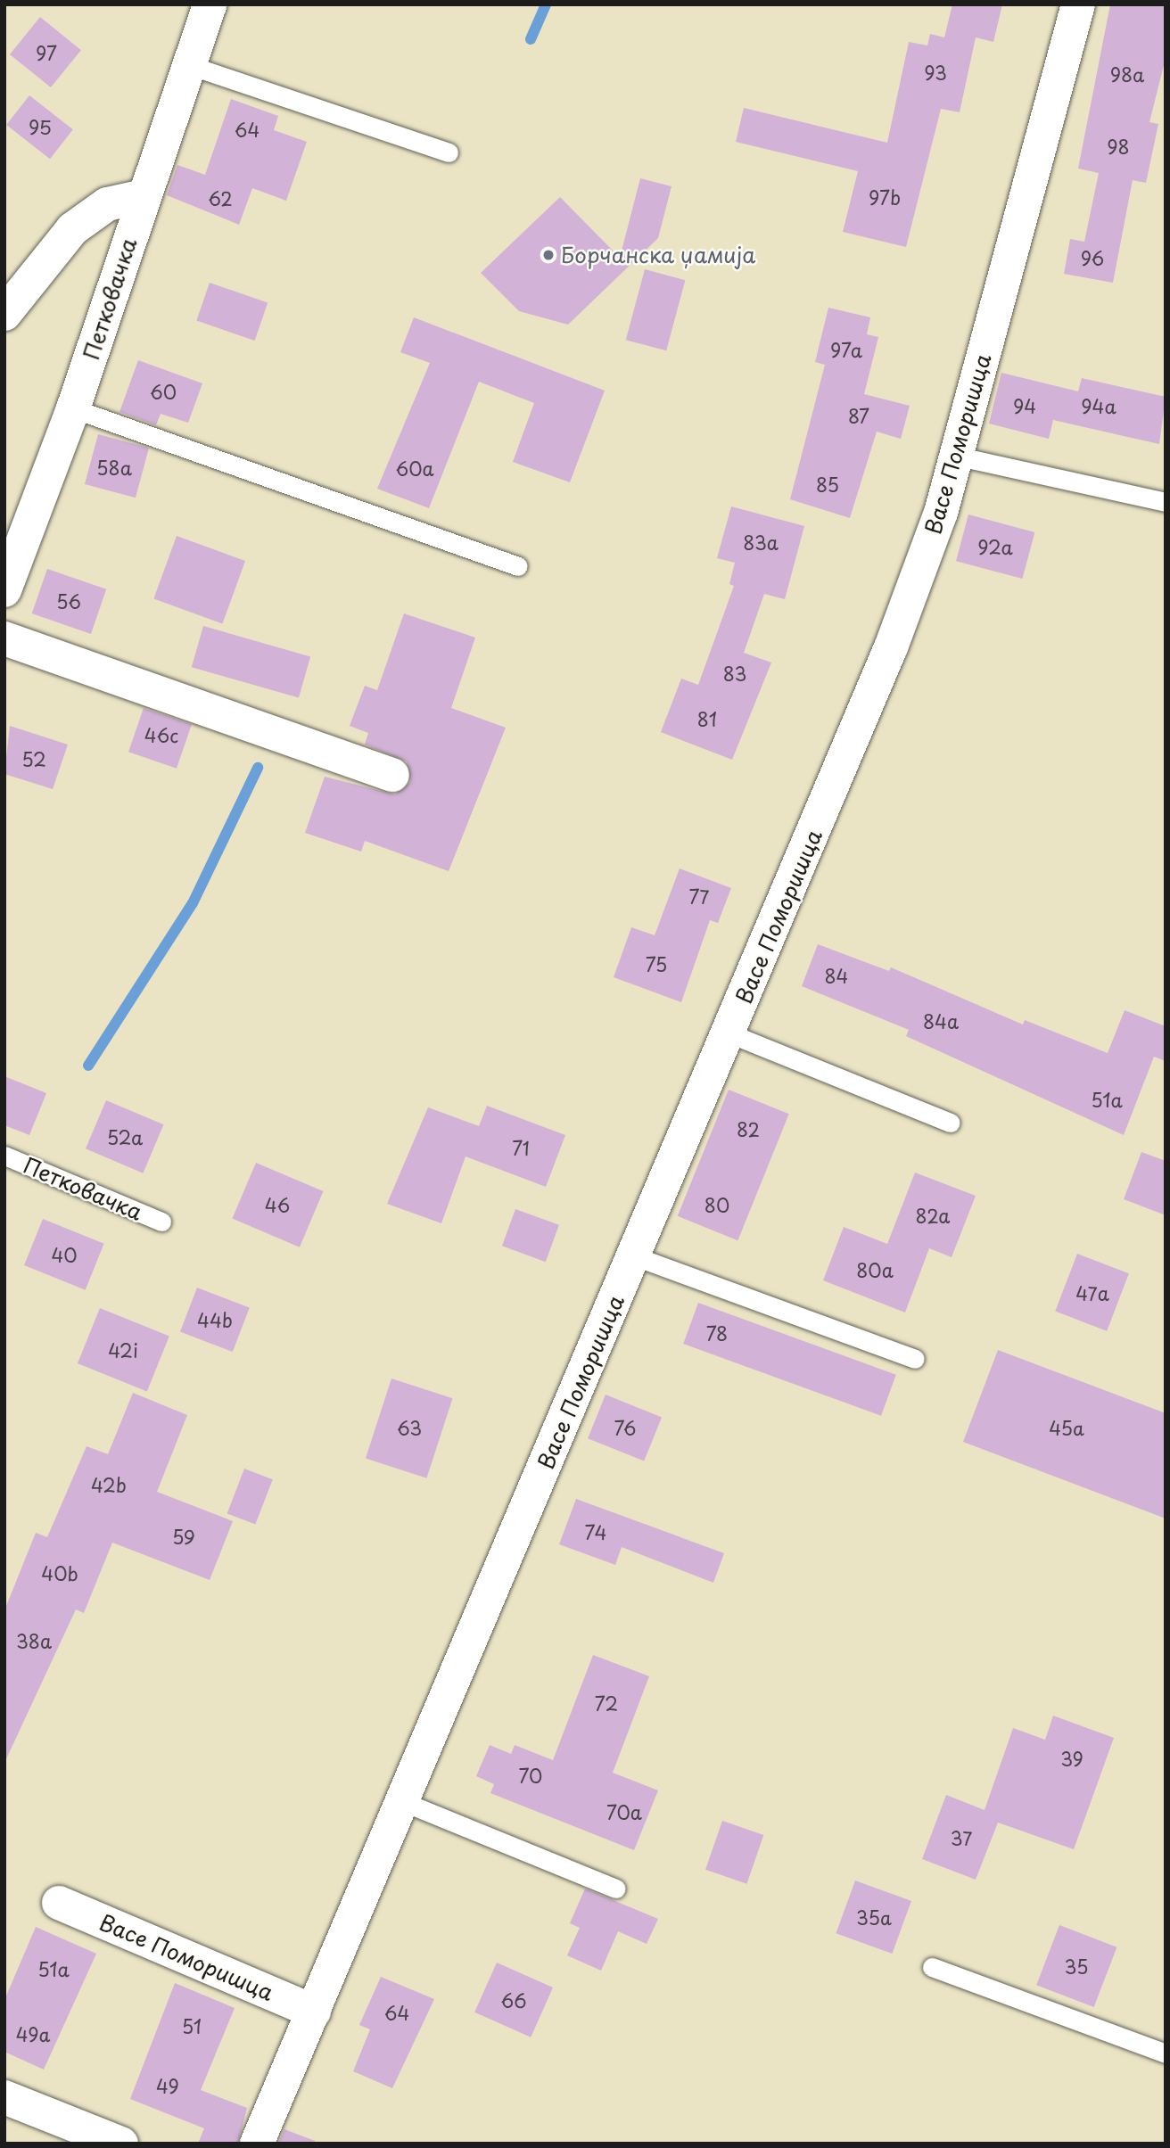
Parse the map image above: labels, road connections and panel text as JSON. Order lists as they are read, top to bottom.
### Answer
{
  "streets": {
    "street": ["Петковачка", "Васе Поморишца"]
  },
  "places": ["Борчанска џамија"],
  "house_numbers": [
    "97",
    "93",
    "98a",
    "95",
    "64",
    "98",
    "97b",
    "62",
    "96",
    "97a",
    "60",
    "94",
    "94a",
    "87",
    "58a",
    "60a",
    "85",
    "83a",
    "92a",
    "56",
    "83",
    "81",
    "46c",
    "52",
    "77",
    "75",
    "84",
    "84a",
    "51a",
    "82",
    "52a",
    "71",
    "46",
    "80",
    "82a",
    "40",
    "80a",
    "47a",
    "44b",
    "78",
    "42i",
    "63",
    "76",
    "45a",
    "42b",
    "74",
    "59",
    "40b",
    "38a",
    "72",
    "39",
    "70",
    "70a",
    "37",
    "35a",
    "35",
    "51a",
    "66",
    "64",
    "51",
    "49a",
    "49"
  ]
}
